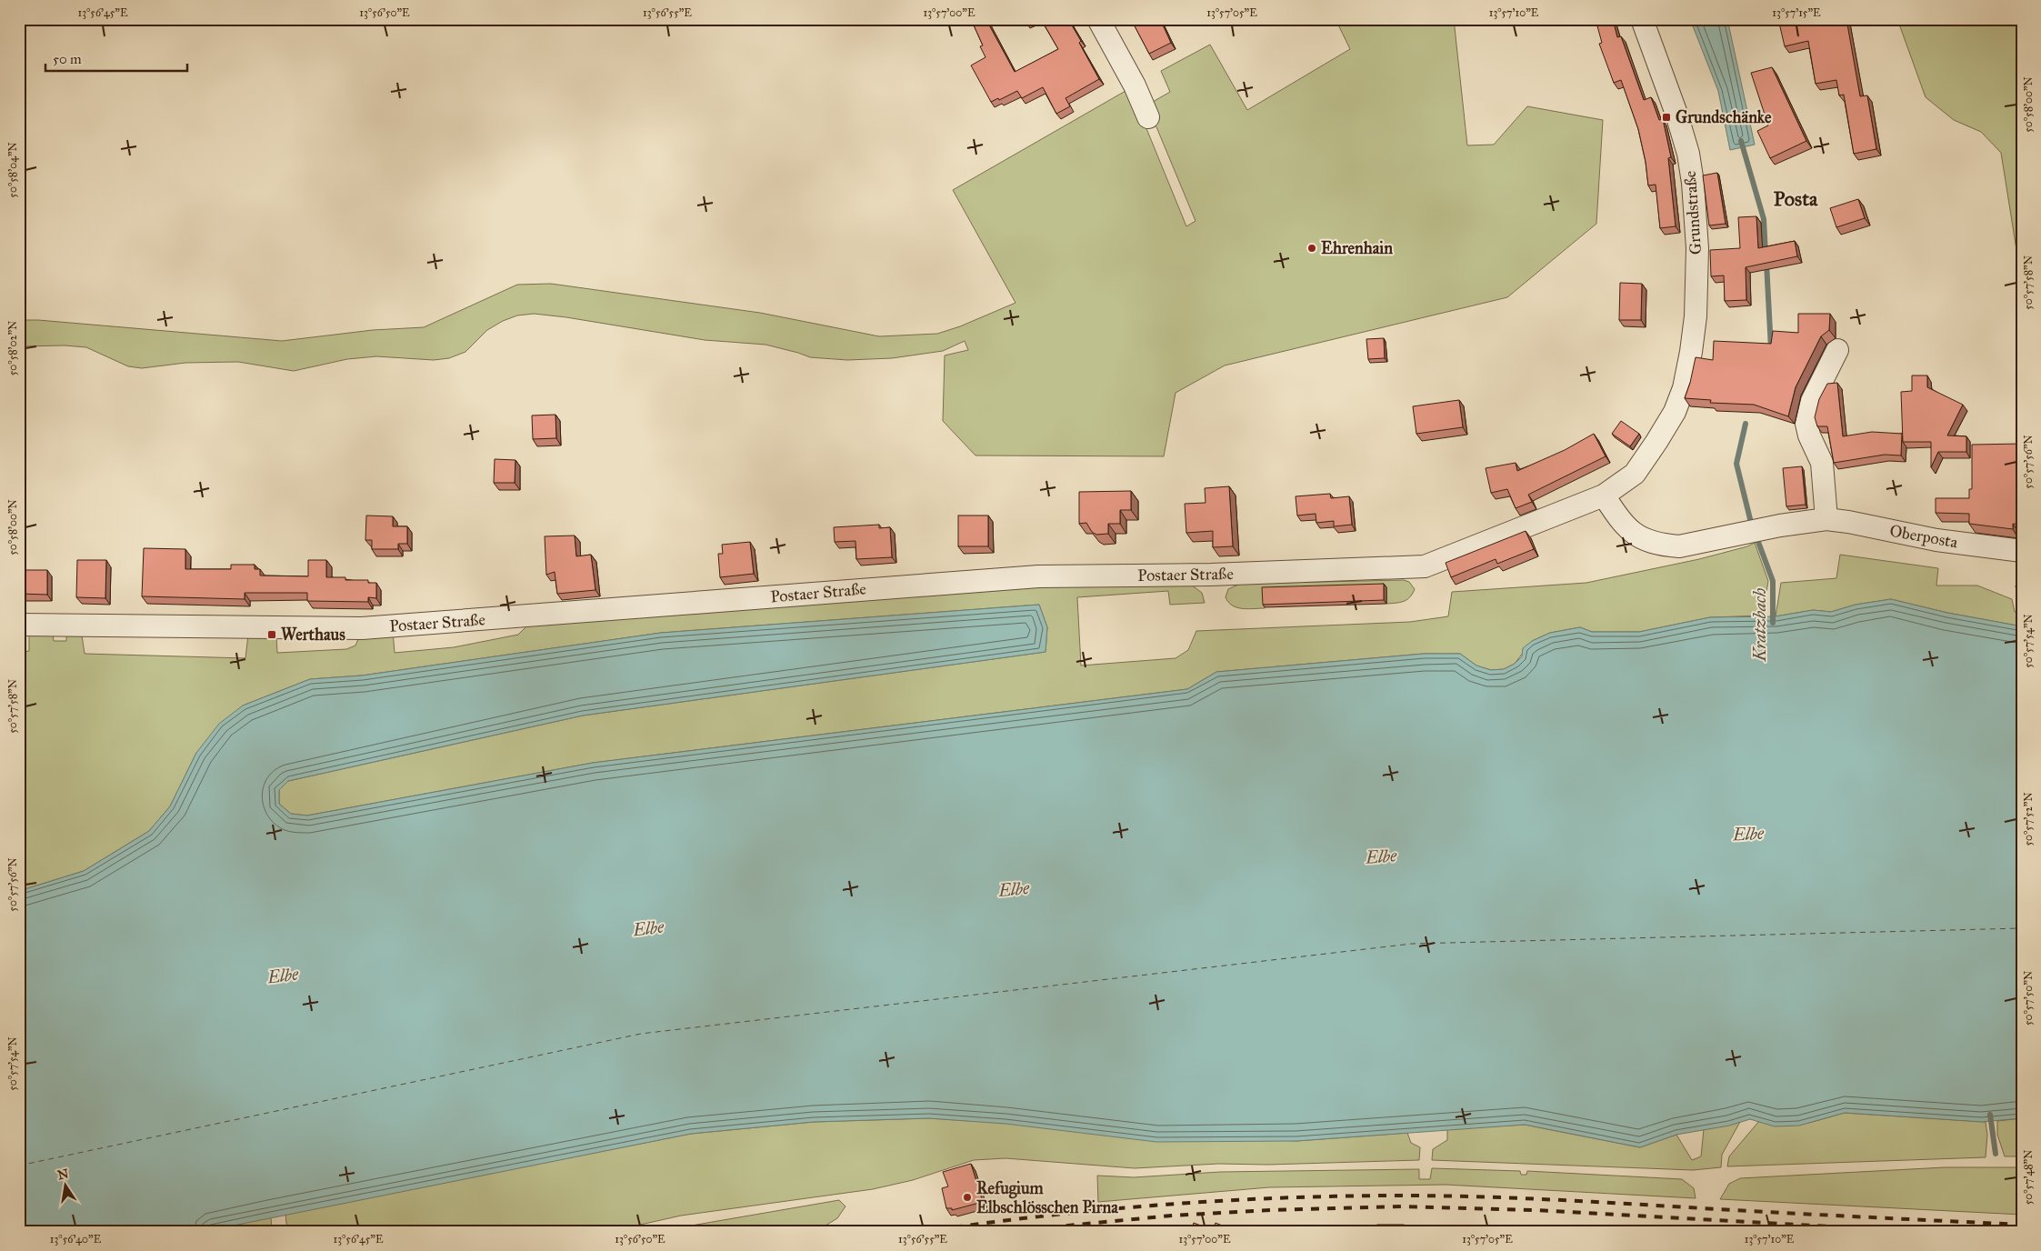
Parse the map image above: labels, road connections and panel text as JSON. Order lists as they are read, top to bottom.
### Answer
{
  "streets": {
    "street": ["Grundstraße", "Oberposta", "Postaer Straße"]
  },
  "crossings": [
    ["Grundstraße", "Postaer Straße"],
    ["Oberposta", "Postaer Straße"]
  ],
  "districts": ["Posta"],
  "water": ["Kratzbach", "Elbe"],
  "places": {
    "transit": ["Grundschänke", "Werthaus"],
    "other": ["Ehrenhain", "Refugium Elbschlösschen Pirna"]
  },
  "scale_bar": "50 m",
  "north": "top",
  "coordinates": [
    "13°56'45\"E",
    "13°56'50\"E",
    "13°56'55\"E",
    "13°57'00\"E",
    "13°57'05\"E",
    "13°57'10\"E",
    "13°57'15\"E",
    "50°58'00\"N",
    "50°58'04\"N",
    "50°57'58\"N",
    "50°58'02\"N",
    "50°57'56\"N",
    "50°57'54\"N",
    "50°57'52\"N",
    "50°57'50\"N",
    "50°57'48\"N",
    "13°56'40\"E"
  ]
}
